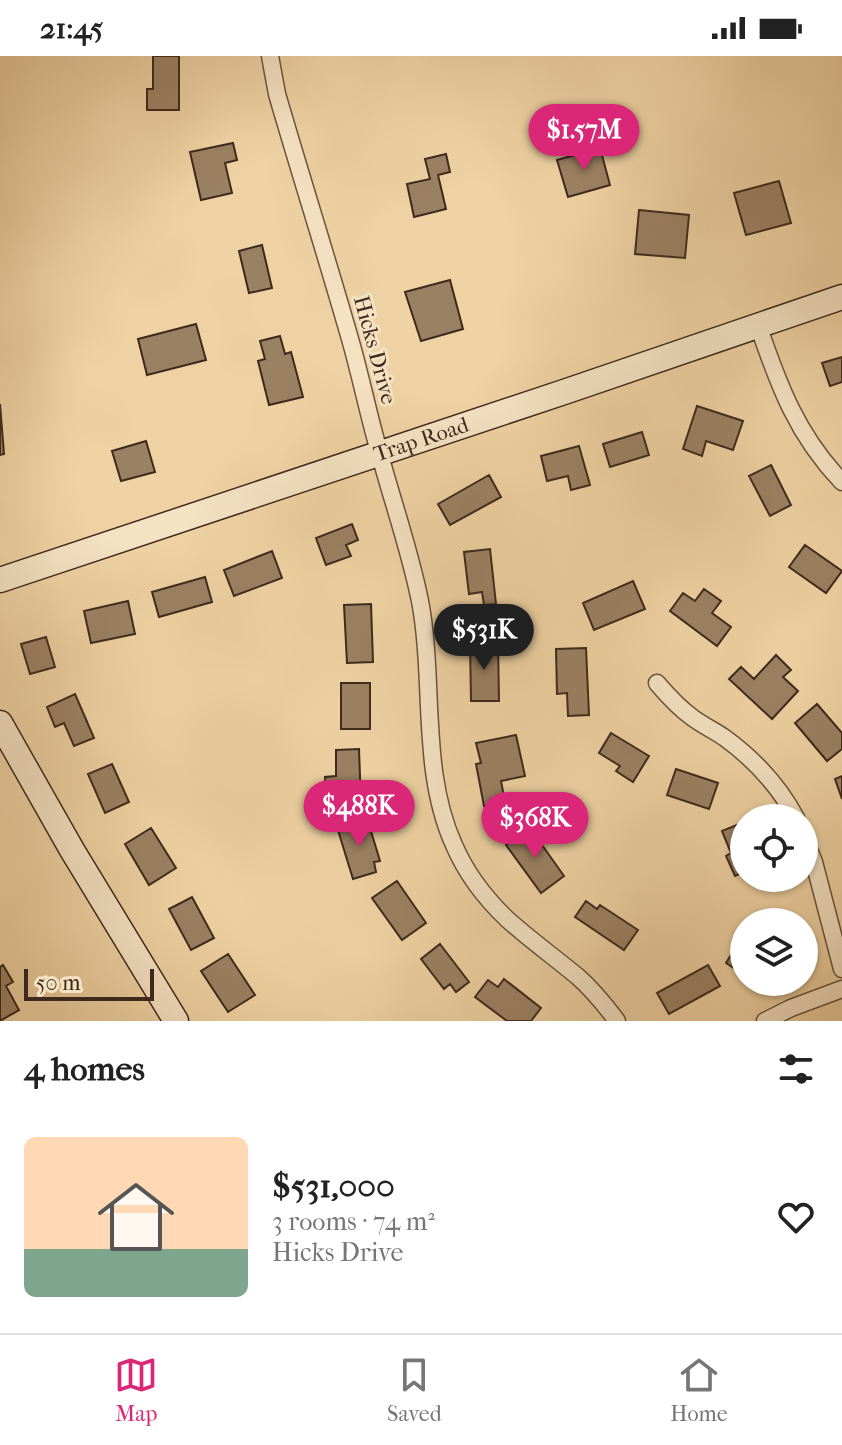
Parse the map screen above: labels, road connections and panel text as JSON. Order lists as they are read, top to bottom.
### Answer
{
  "streets": {
    "main road": ["Trap Road"],
    "street": ["Hicks Drive"]
  },
  "crossings": [
    ["Hicks Drive", "Trap Road"]
  ],
  "scale_bar": "50 m",
  "page": {
    "status": "21:45",
    "price": [
      "$1.57M",
      "$531K",
      "$488K",
      "$368K"
    ],
    "scale": "50 m",
    "heading": "4 homes",
    "list": [
      {
        "name": "$531,000",
        "note": "3 rooms · 74 m² · Hicks Drive"
      }
    ],
    "tabs": ["Map", "Saved", "Home"]
  }
}
